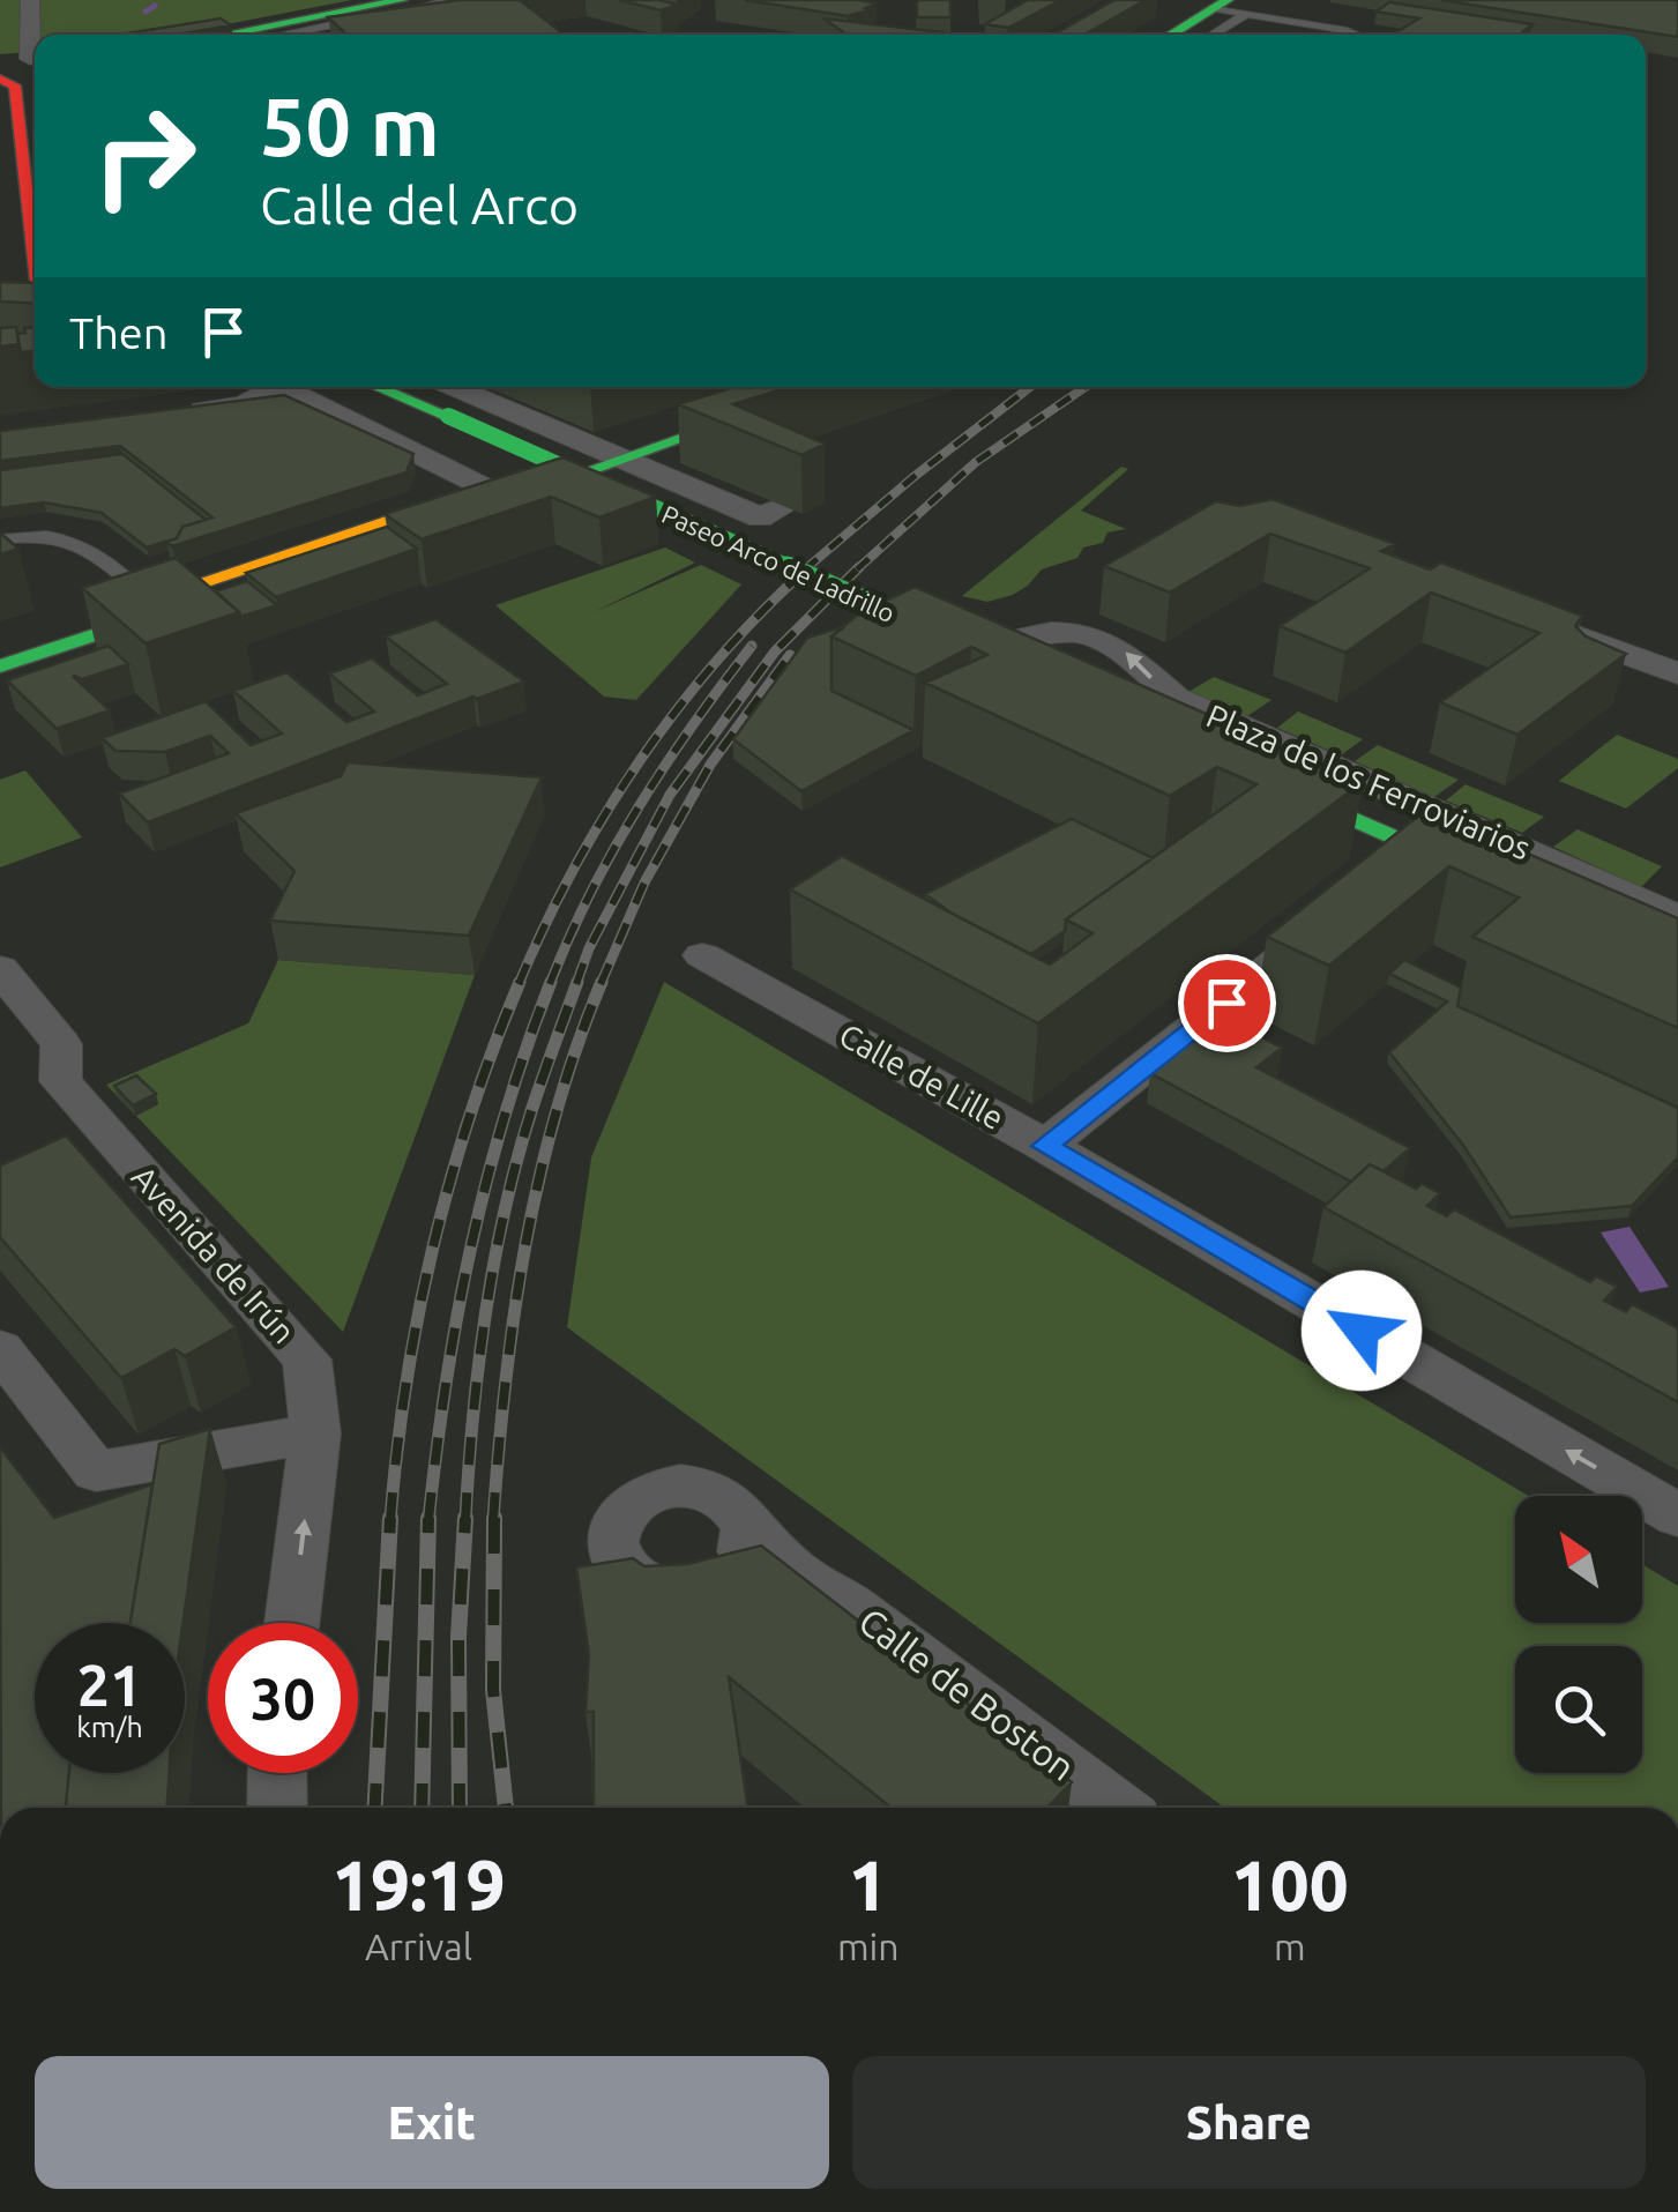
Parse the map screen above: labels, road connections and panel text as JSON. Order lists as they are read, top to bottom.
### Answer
{
  "streets": {
    "street": [
      "Paseo Arco de Ladrillo",
      "Plaza de los Ferroviarios",
      "Calle de Lille",
      "Avenida de Irún",
      "Calle de Boston"
    ]
  },
  "crossings": [
    ["Paseo Arco de Ladrillo", "Plaza de los Ferroviarios"]
  ],
  "one_way": ["Calle de Lille"],
  "north": "top left",
  "page": {
    "turn": ["50 m", "Calle del Arco"],
    "then": "Then",
    "speed": "21 km/h",
    "limit": "30",
    "eta": [
      "19:19",
      "Arrival",
      "1",
      "min",
      "100",
      "m"
    ],
    "buttons": ["Exit", "Share"]
  }
}
